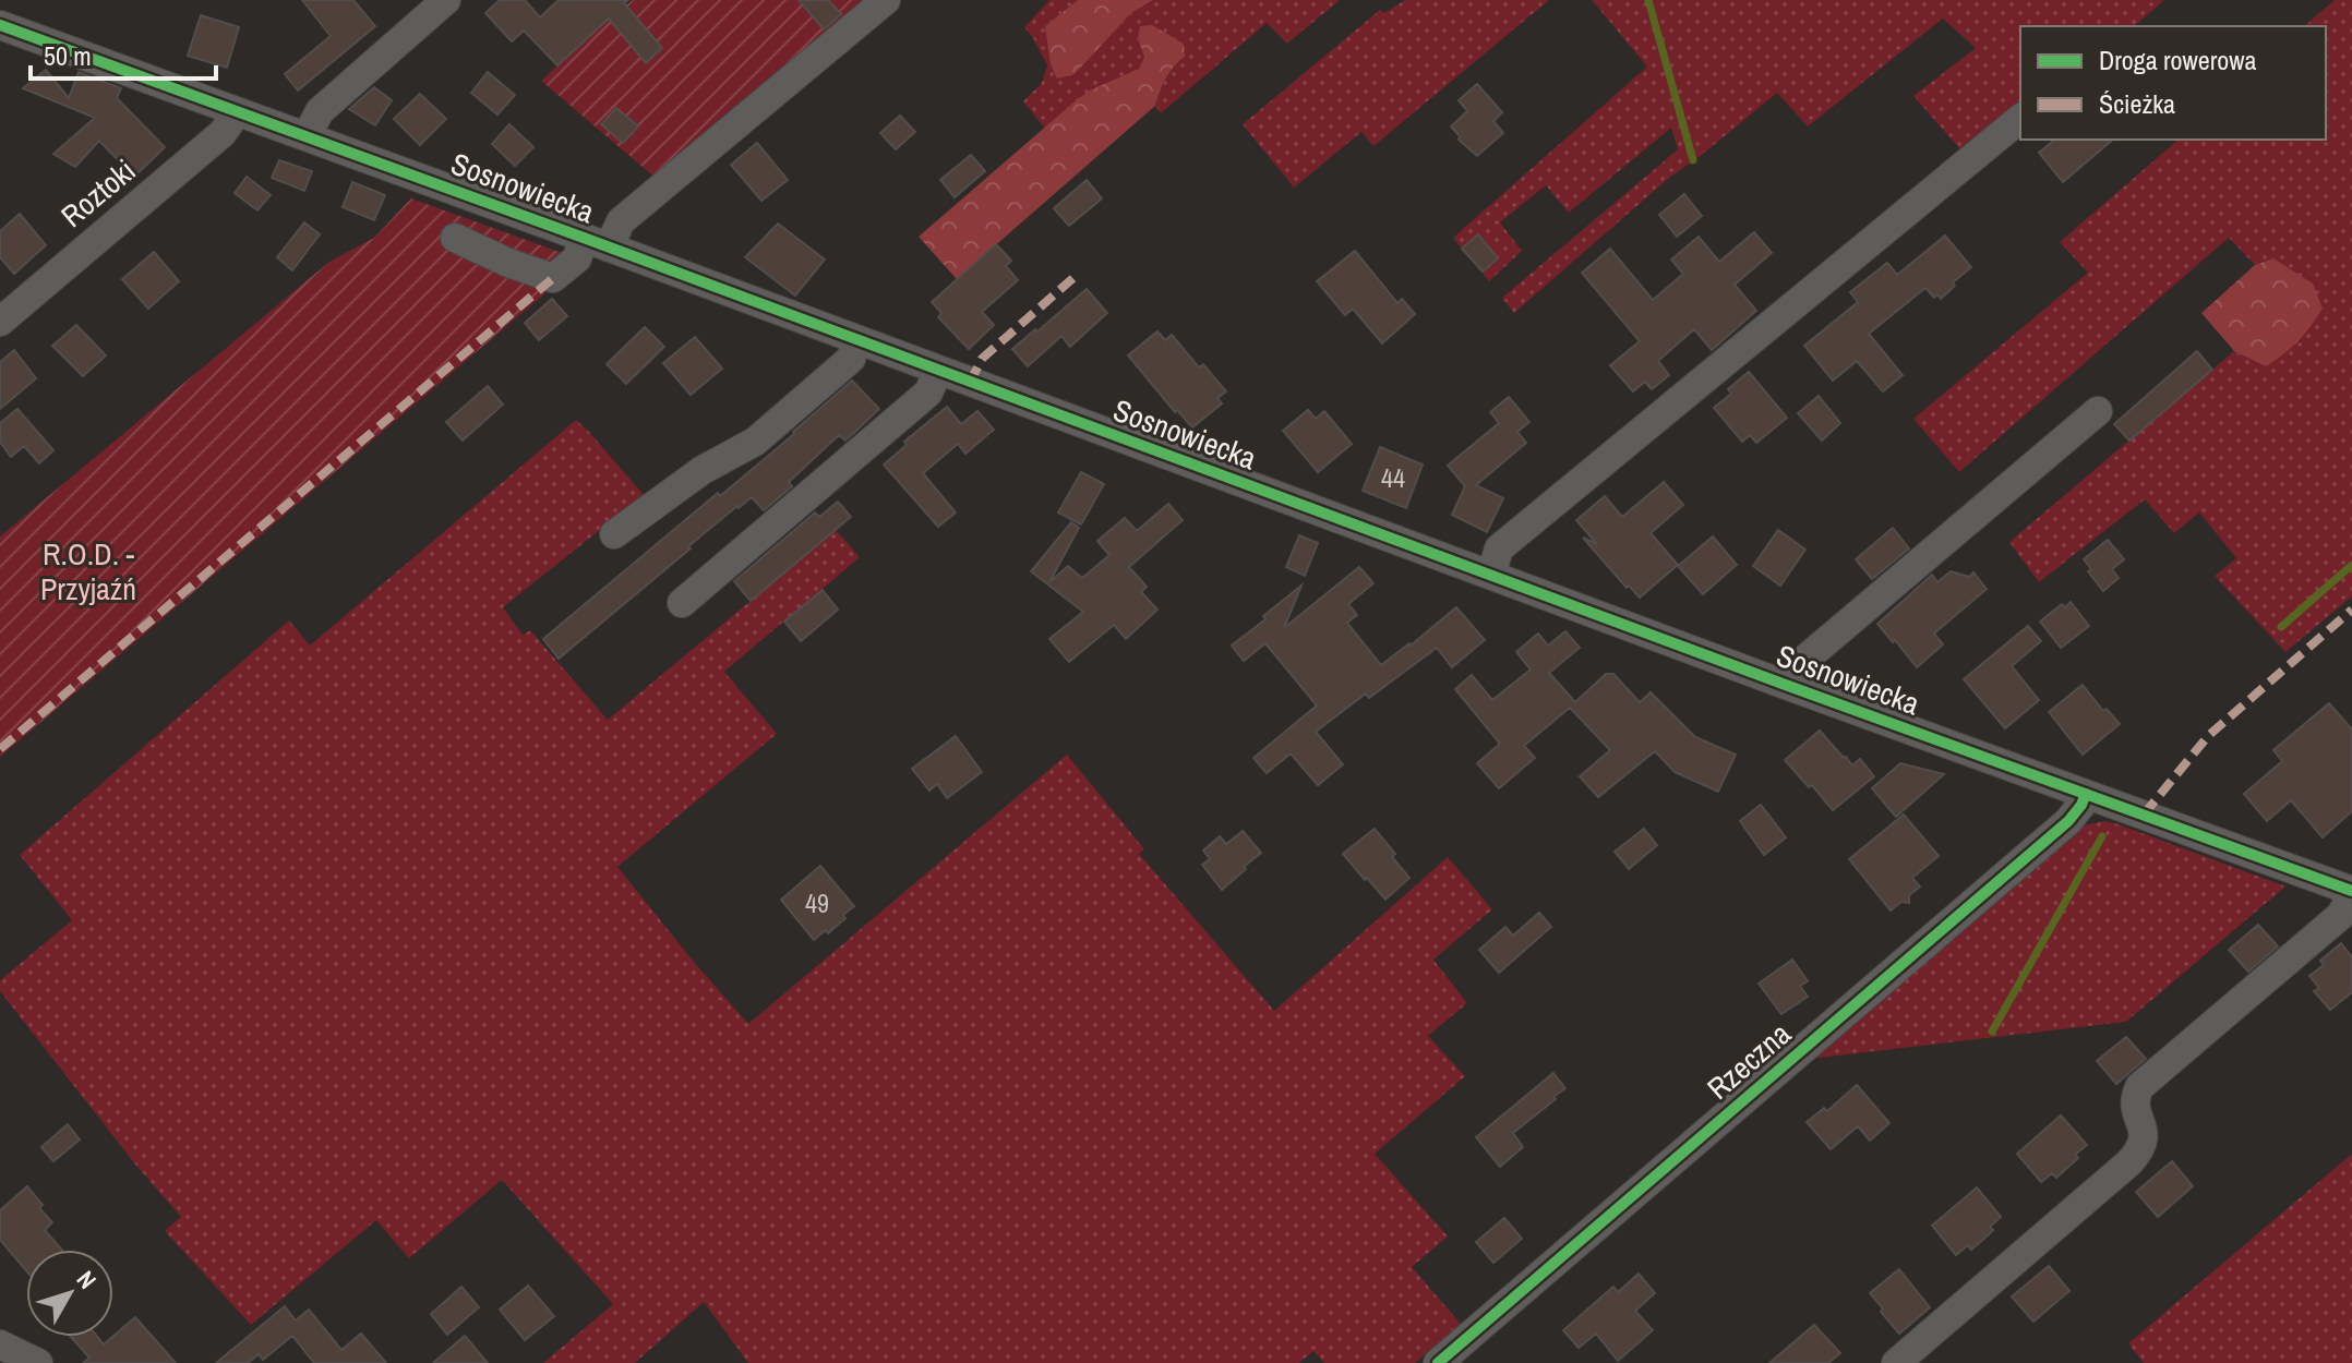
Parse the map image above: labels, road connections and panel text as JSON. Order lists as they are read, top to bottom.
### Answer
{
  "streets": {
    "street": ["Sosnowiecka", "Roztoki", "Rzeczna"]
  },
  "crossings": [
    ["Sosnowiecka", "Roztoki"],
    ["Sosnowiecka", "Rzeczna"]
  ],
  "parks": ["R.O.D. - Przyjaźń"],
  "house_numbers": ["44", "49"],
  "legend": ["Droga rowerowa", "Ścieżka"],
  "scale_bar": "50 m",
  "north": "top right"
}
